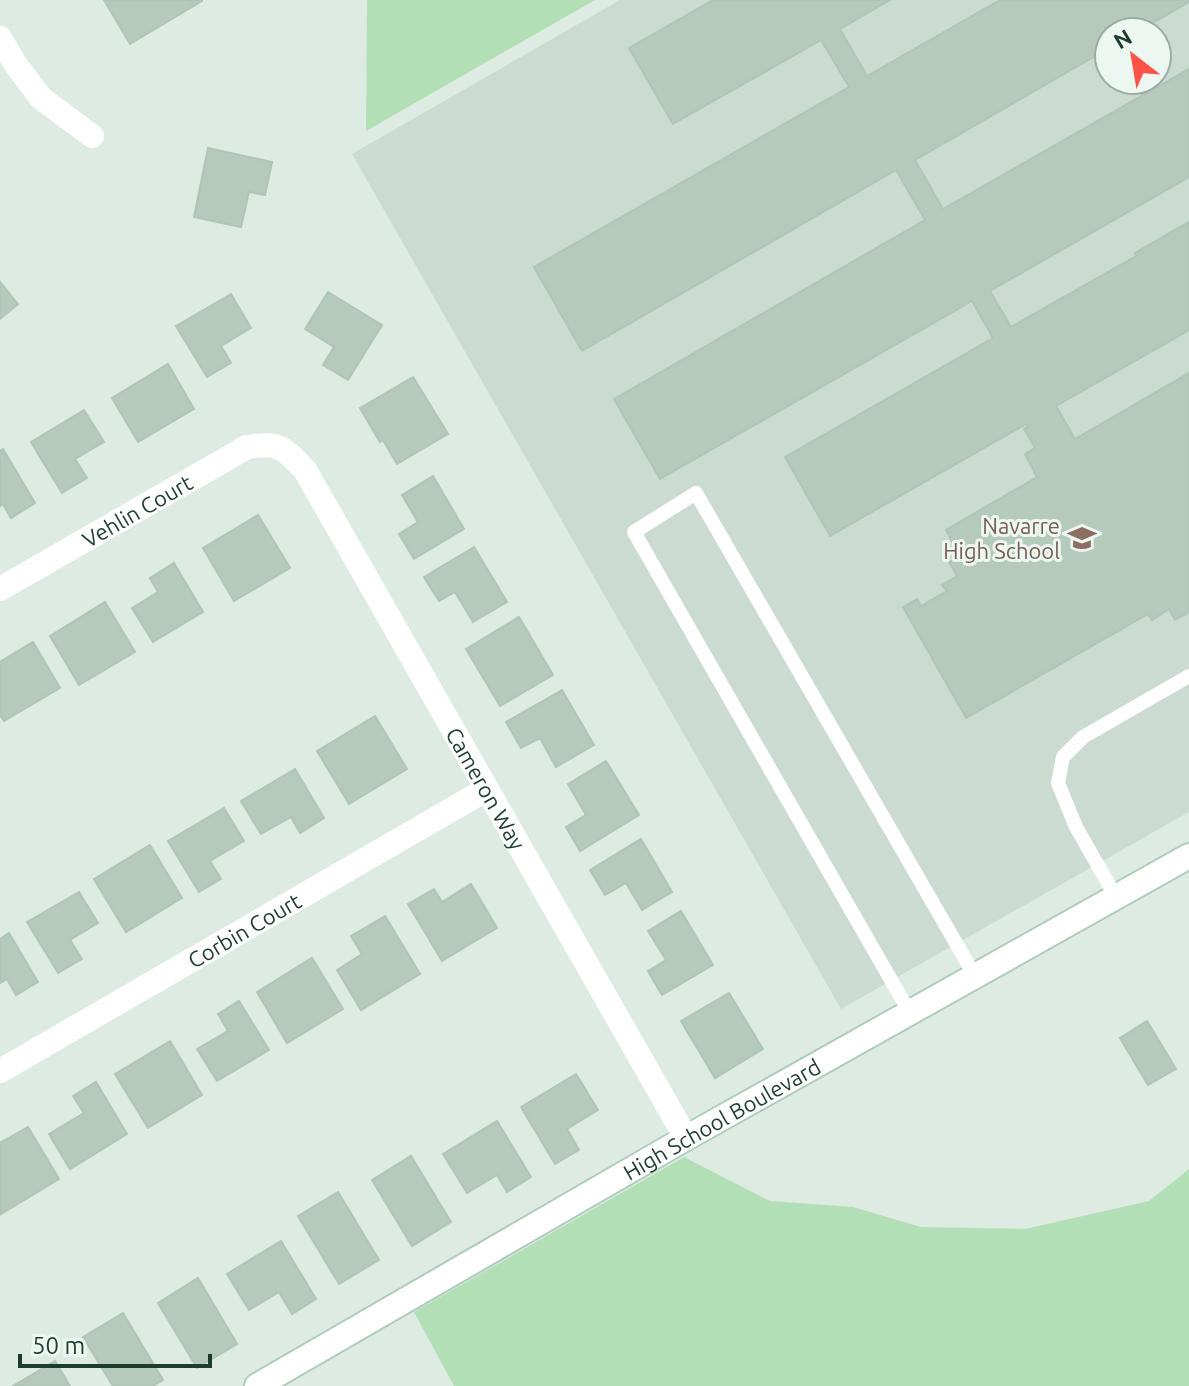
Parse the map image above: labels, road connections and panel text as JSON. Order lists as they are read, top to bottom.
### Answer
{
  "streets": {
    "street": [
      "Vehlin Court",
      "Cameron Way",
      "Corbin Court",
      "High School Boulevard"
    ]
  },
  "crossings": [
    ["Vehlin Court", "Cameron Way"],
    ["Cameron Way", "Corbin Court"],
    ["Cameron Way", "High School Boulevard"]
  ],
  "places": {
    "school or university": ["Navarre High School"]
  },
  "scale_bar": "50 m",
  "north": "top left"
}
